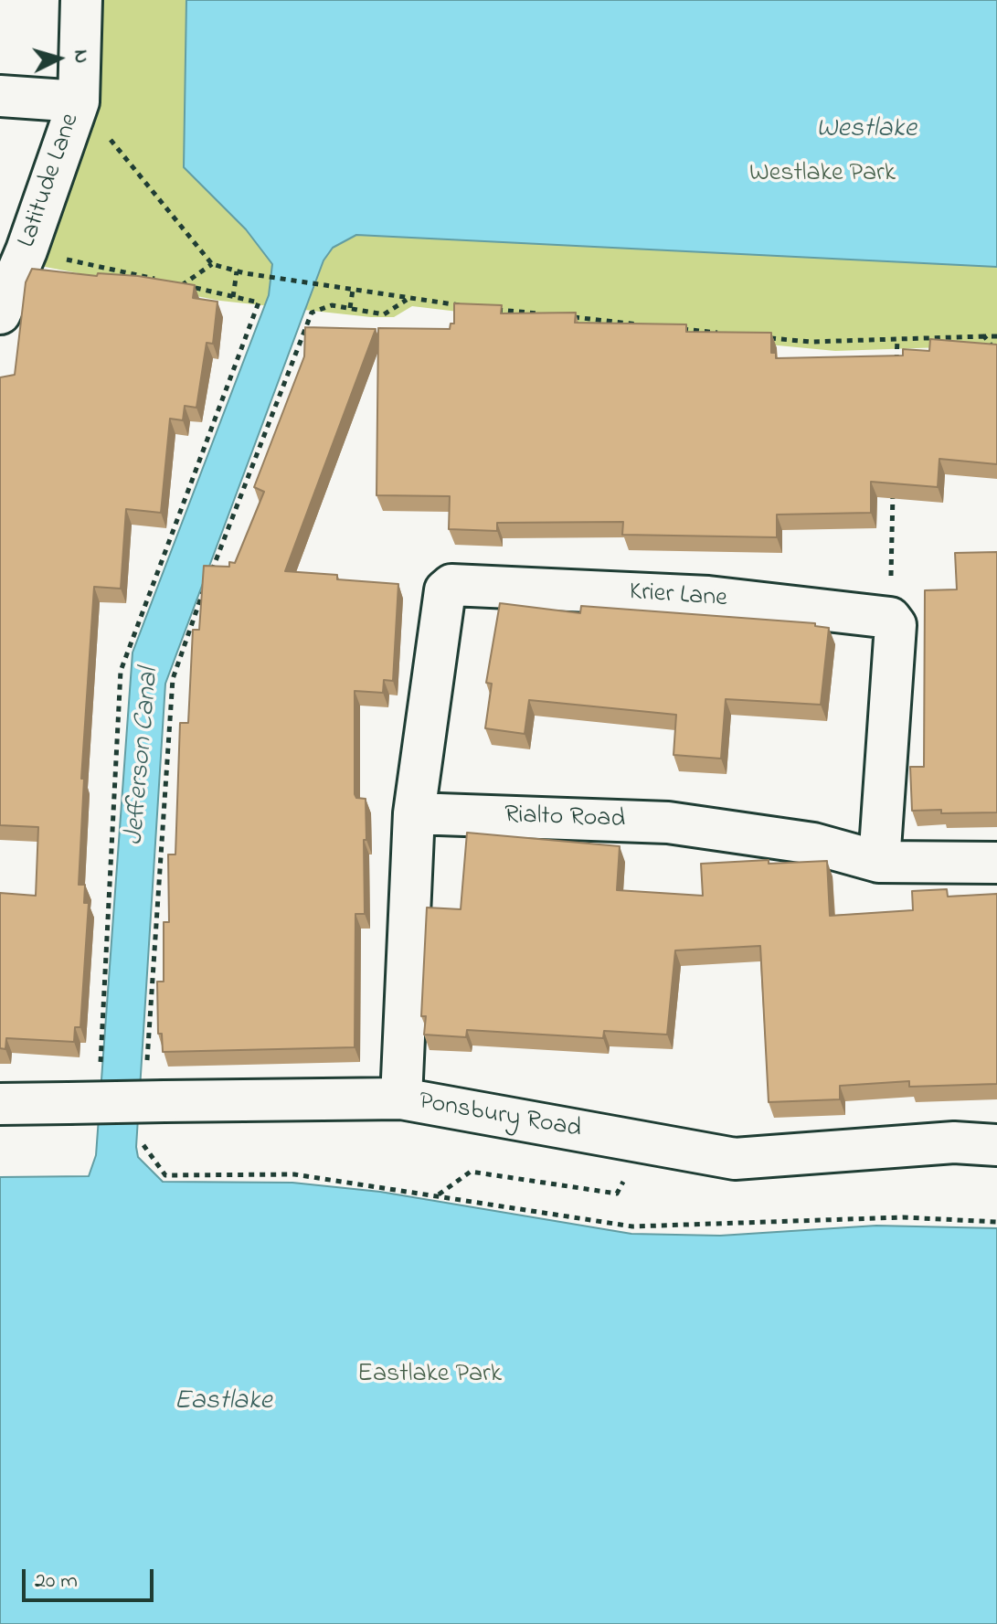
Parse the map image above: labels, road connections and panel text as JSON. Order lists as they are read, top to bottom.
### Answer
{
  "streets": {
    "street": [
      "Latitude Lane",
      "Krier Lane",
      "Rialto Road",
      "Ponsbury Road"
    ]
  },
  "crossings": [
    ["Krier Lane", "Rialto Road"]
  ],
  "water": ["Westlake", "Jefferson Canal", "Eastlake"],
  "parks": ["Westlake Park", "Eastlake Park"],
  "scale_bar": "20 m",
  "north": "right"
}
